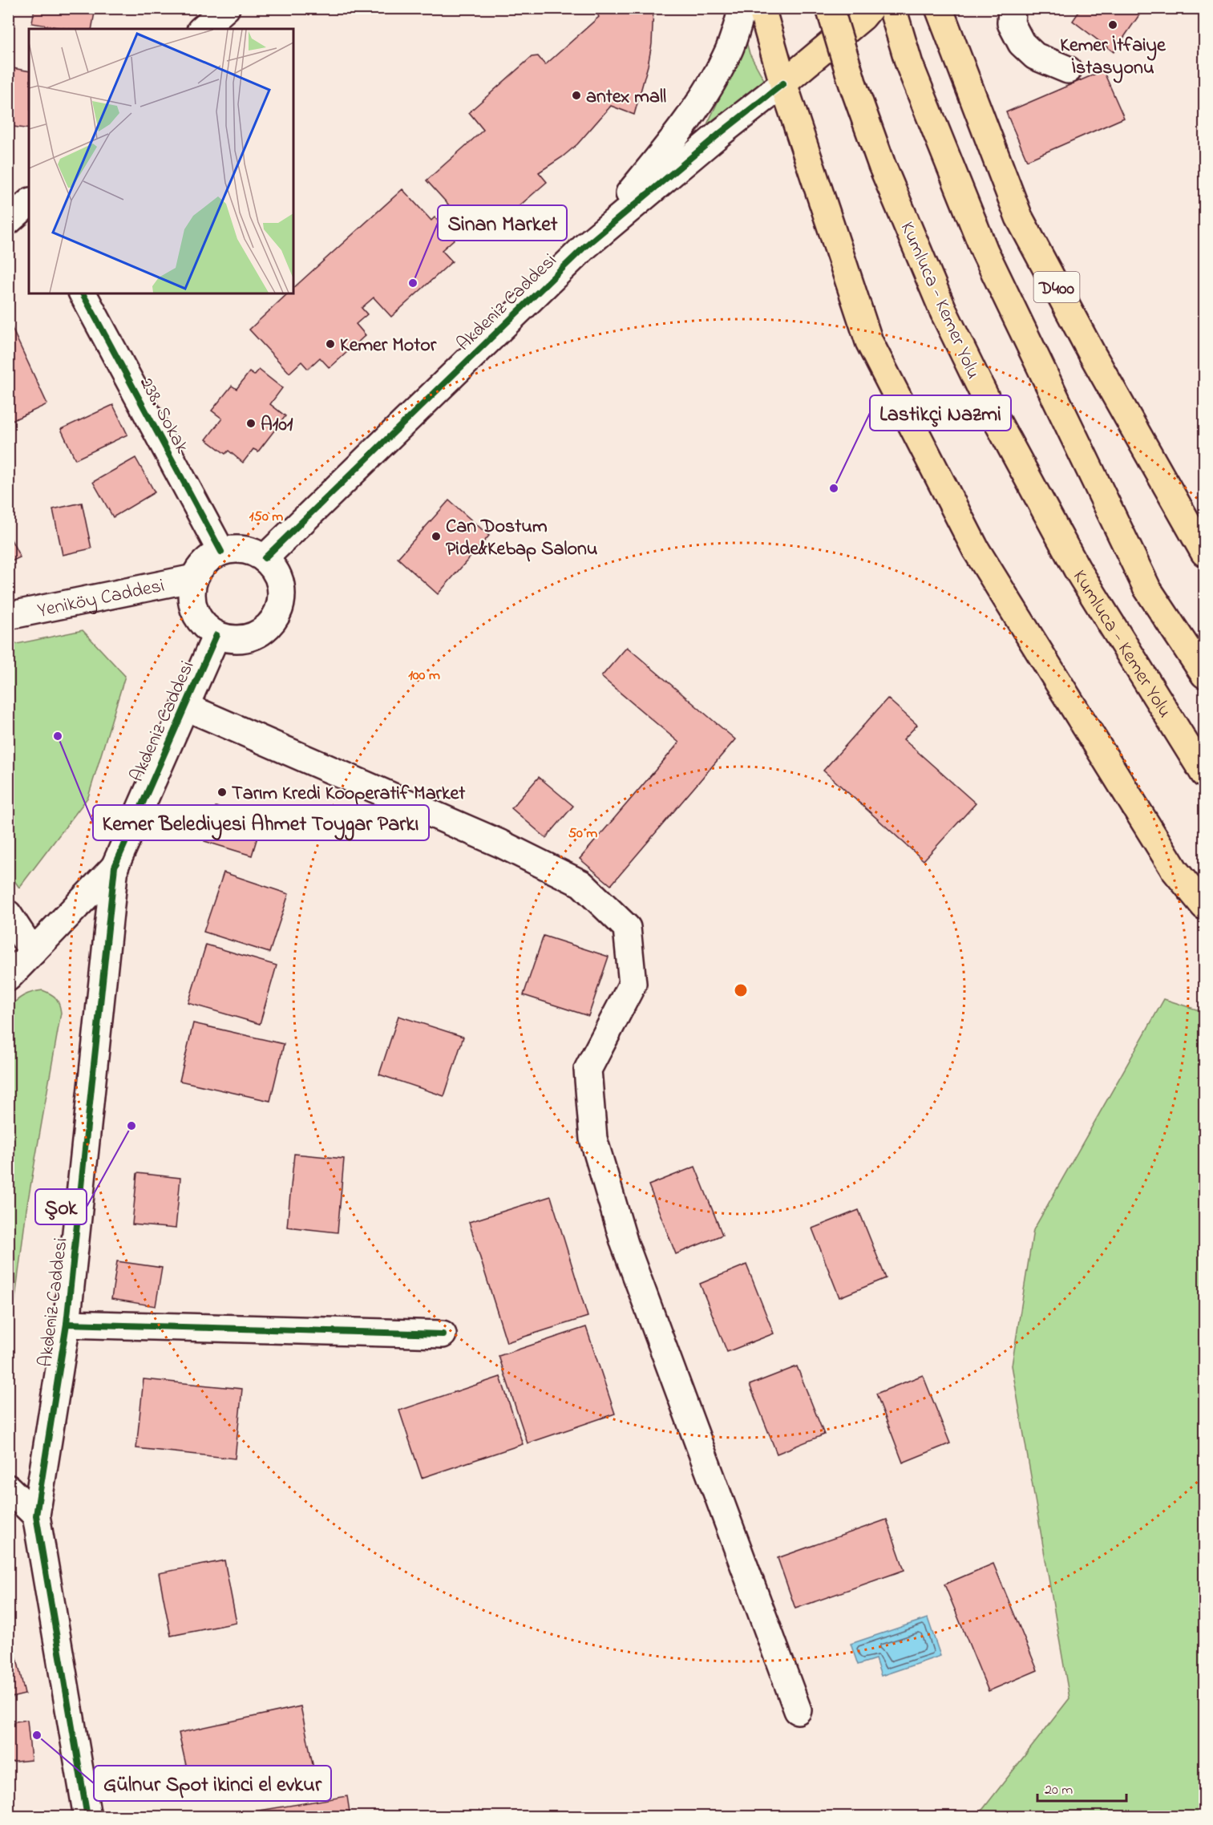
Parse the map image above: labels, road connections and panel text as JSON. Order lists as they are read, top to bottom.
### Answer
{
  "streets": {
    "main road": ["D400", "Kumluca - Kemer Yolu", "Akdeniz Caddesi"],
    "street": ["238. Sokak", "Yeniköy Caddesi"]
  },
  "crossings": [
    ["Akdeniz Caddesi", "238. Sokak"],
    ["Akdeniz Caddesi", "Yeniköy Caddesi"],
    ["238. Sokak", "Yeniköy Caddesi"]
  ],
  "places": [
    "Kemer İtfaiye İstasyonu",
    "antex mall",
    "Sinan Market",
    "Kemer Motor",
    "A101",
    "Lastikçi Nazmi",
    "Can Dostum Pide&Kebap Salonu",
    "Kemer Belediyesi Ahmet Toygar Parkı",
    "Tarım Kredi Kooperatif Market",
    "Şok",
    "Gülnur Spot ikinci el evkur"
  ],
  "scale_bar": "20 m",
  "rings": ["150 m", "100 m", "50 m"]
}
